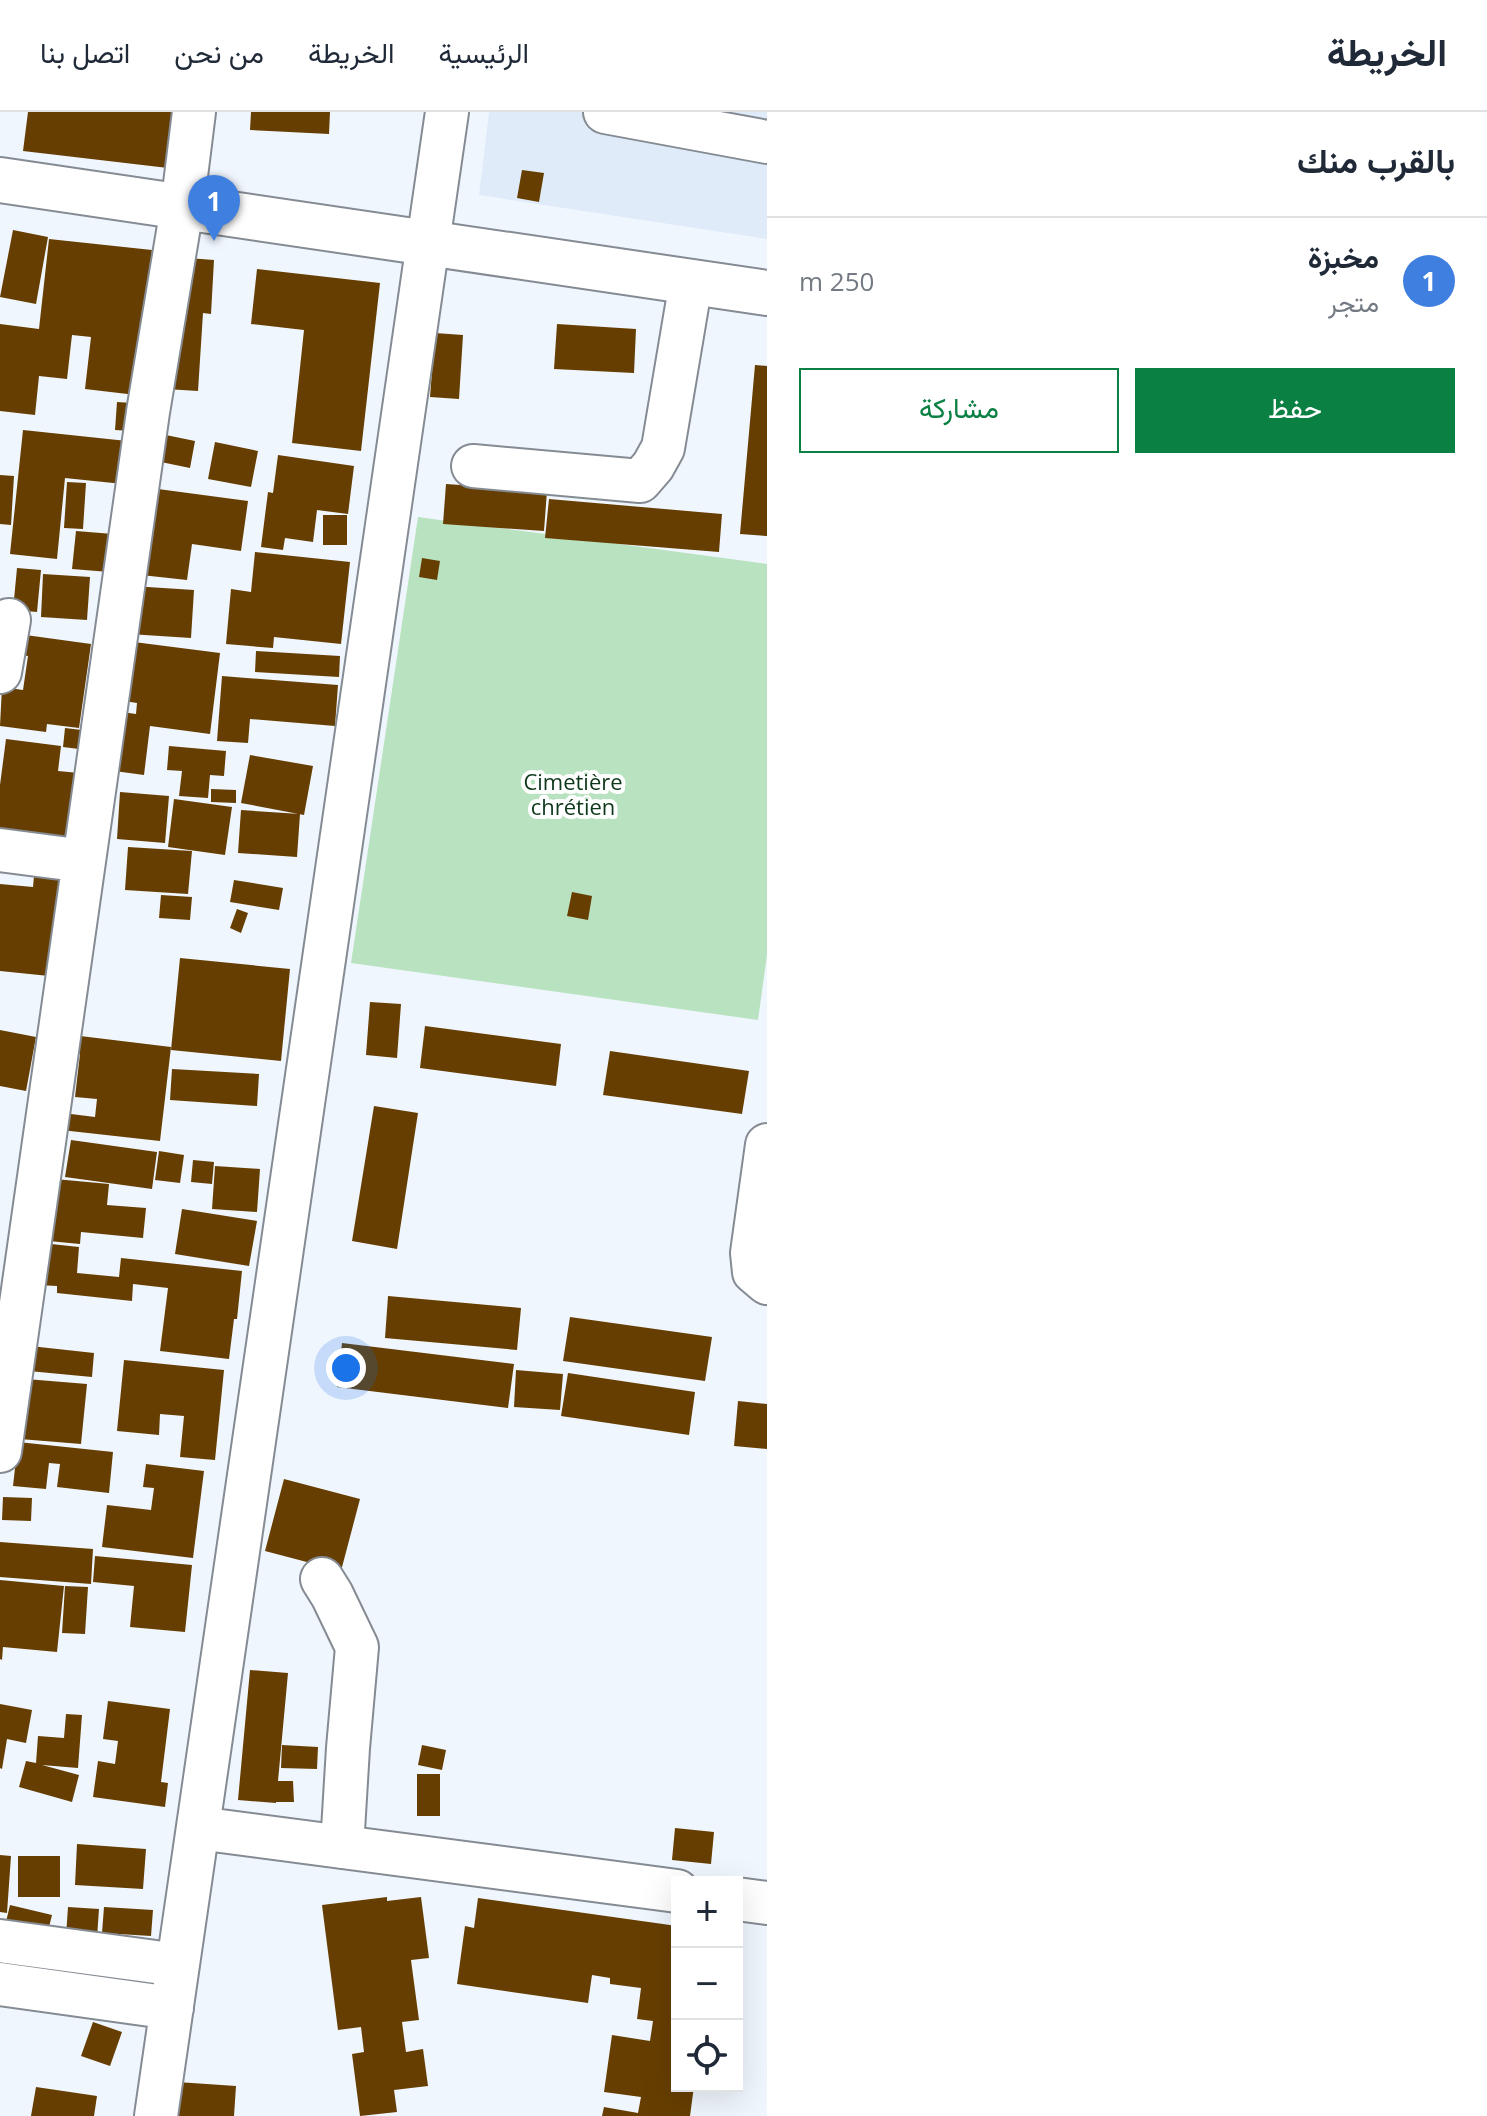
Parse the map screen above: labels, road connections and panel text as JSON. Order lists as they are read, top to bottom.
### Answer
{
  "parks": ["Cimetière chrétien"],
  "page": {
    "header": "الخريطة",
    "nav": [
      "الرئيسية",
      "الخريطة",
      "من نحن",
      "اتصل بنا"
    ],
    "heading": "بالقرب منك",
    "pins": "1",
    "list": [
      {
        "mark": "1",
        "name": "مخبزة",
        "note": "متجر",
        "value": "250 m"
      }
    ],
    "buttons": ["حفظ", "مشاركة"],
    "map_buttons": ["+", "−"]
  }
}
